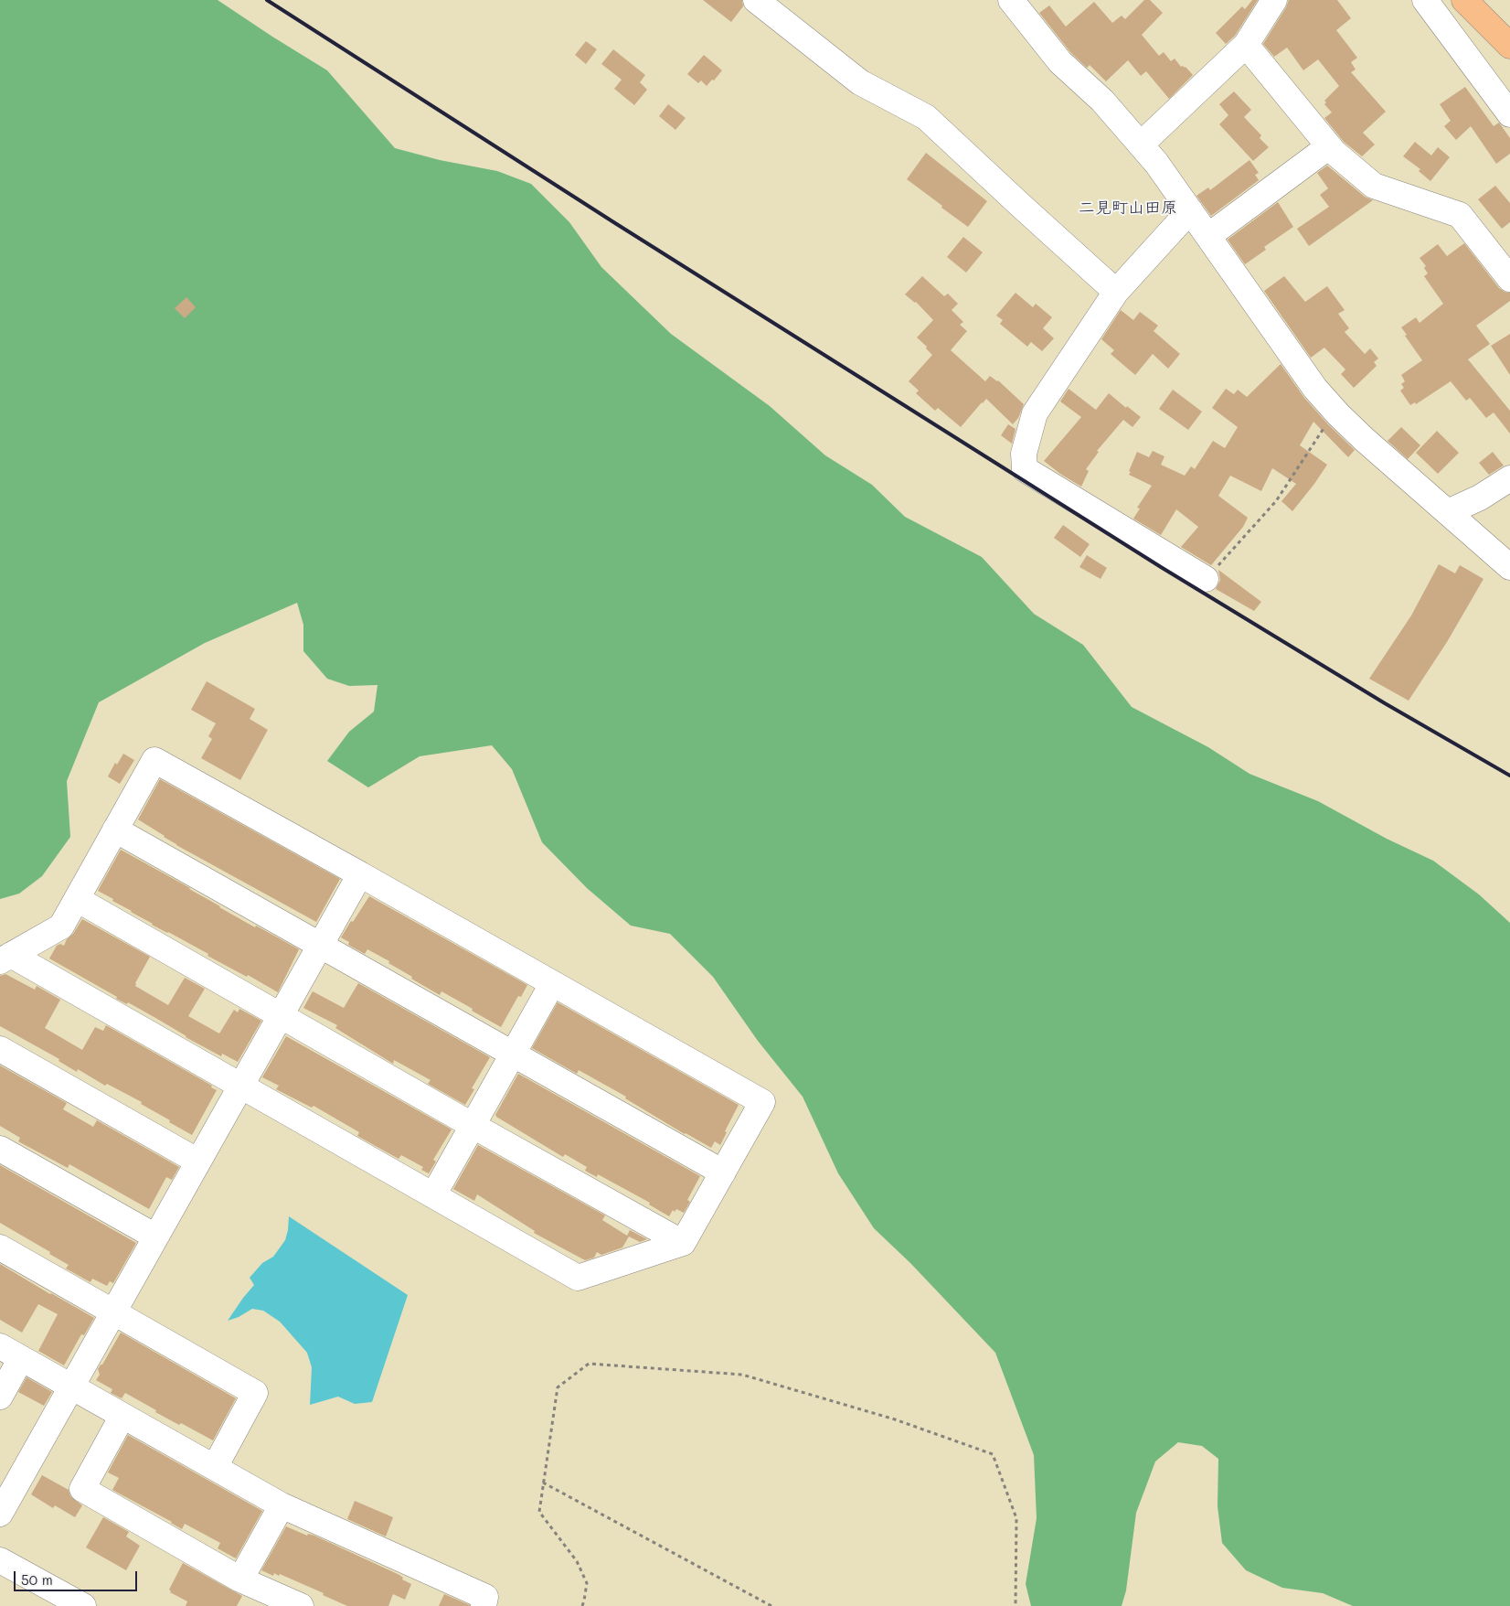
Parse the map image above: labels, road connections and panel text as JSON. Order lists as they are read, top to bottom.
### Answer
{
  "districts": ["二見町山田原"],
  "scale_bar": "50 m"
}
